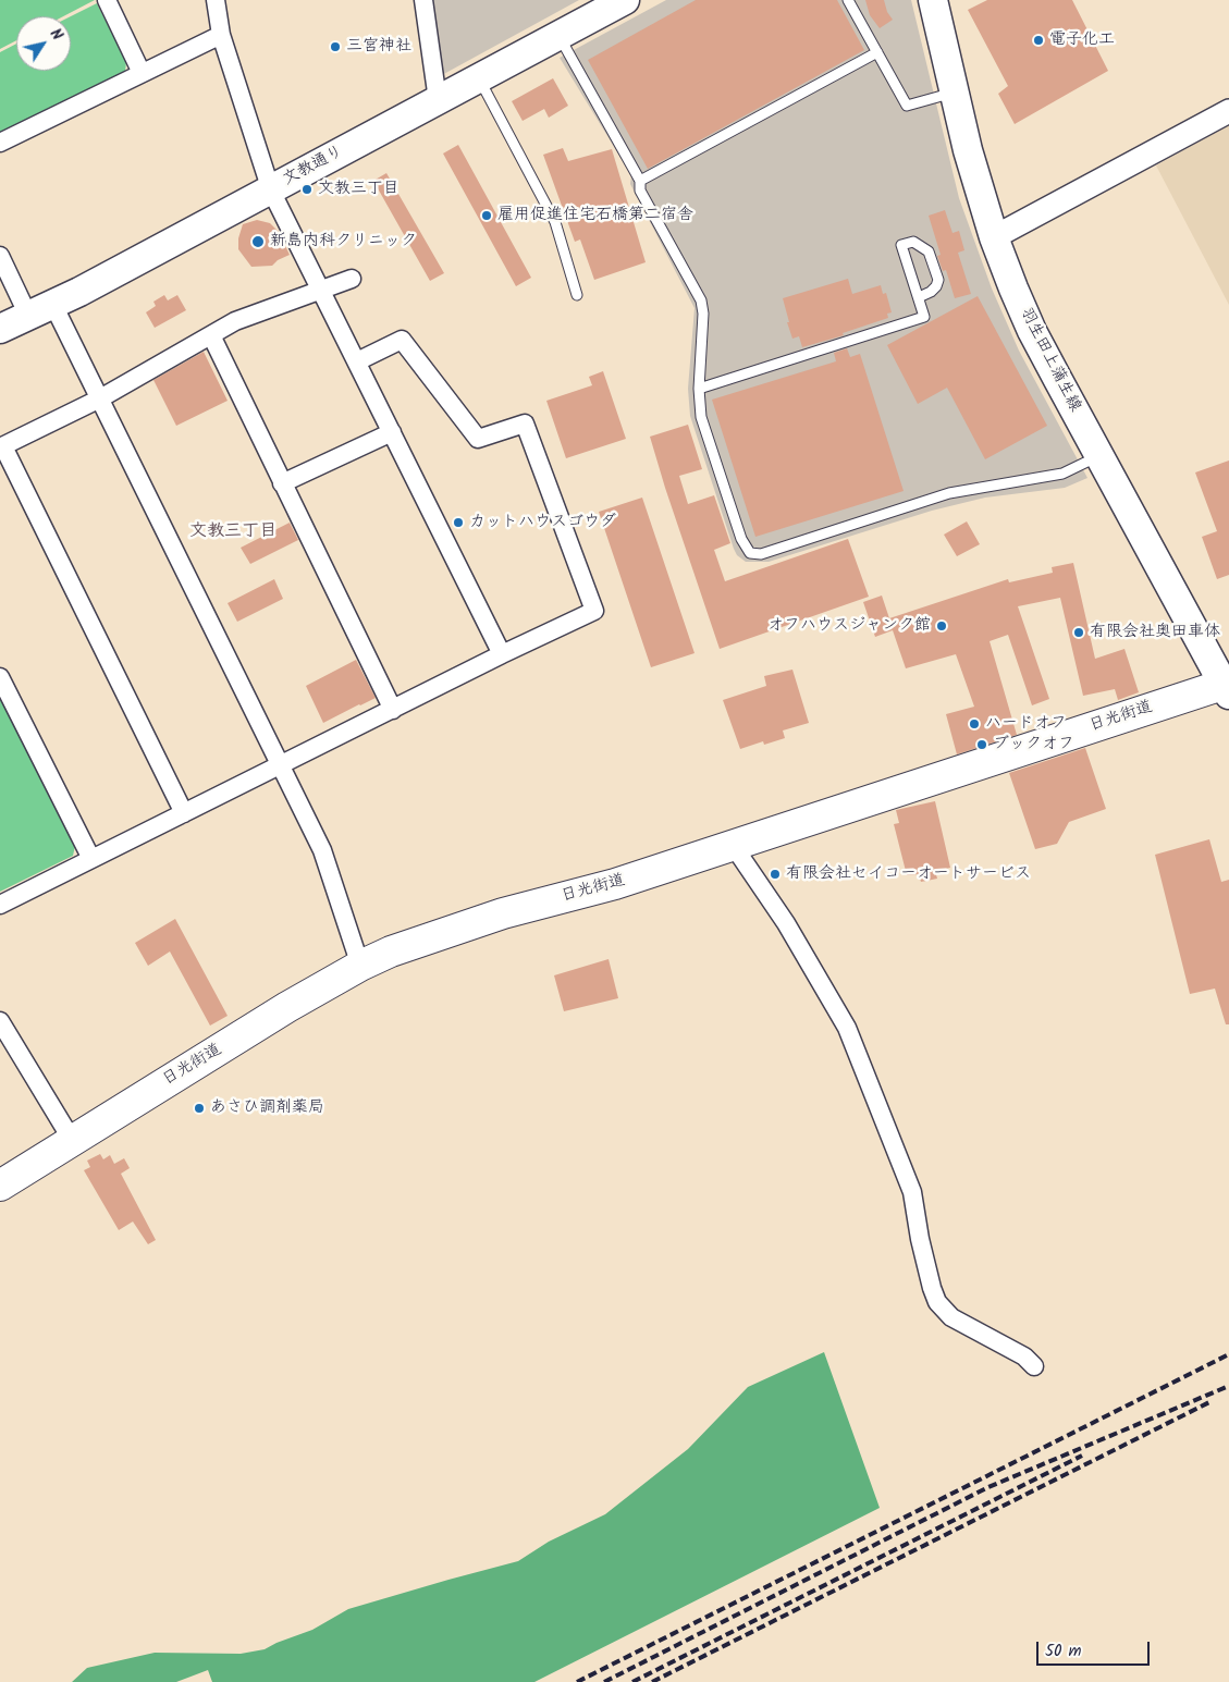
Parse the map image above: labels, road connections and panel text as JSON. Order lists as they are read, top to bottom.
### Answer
{
  "streets": {
    "highway": ["日光街道"],
    "main road": ["文教通り", "羽生田上蒲生線"]
  },
  "crossings": [
    ["羽生田上蒲生線", "日光街道"]
  ],
  "districts": ["文教三丁目"],
  "places": [
    "電子化工",
    "三宮神社",
    "文教三丁目",
    "雇用促進住宅石橋第二宿舎",
    "新島内科クリニック",
    "カットハウスゴウダ",
    "オフハウスジャンク館",
    "有限会社奥田車体",
    "ハードオフ",
    "ブックオフ",
    "有限会社セイコーオートサービス",
    "あさひ調剤薬局"
  ],
  "scale_bar": "50 m",
  "north": "top right"
}
